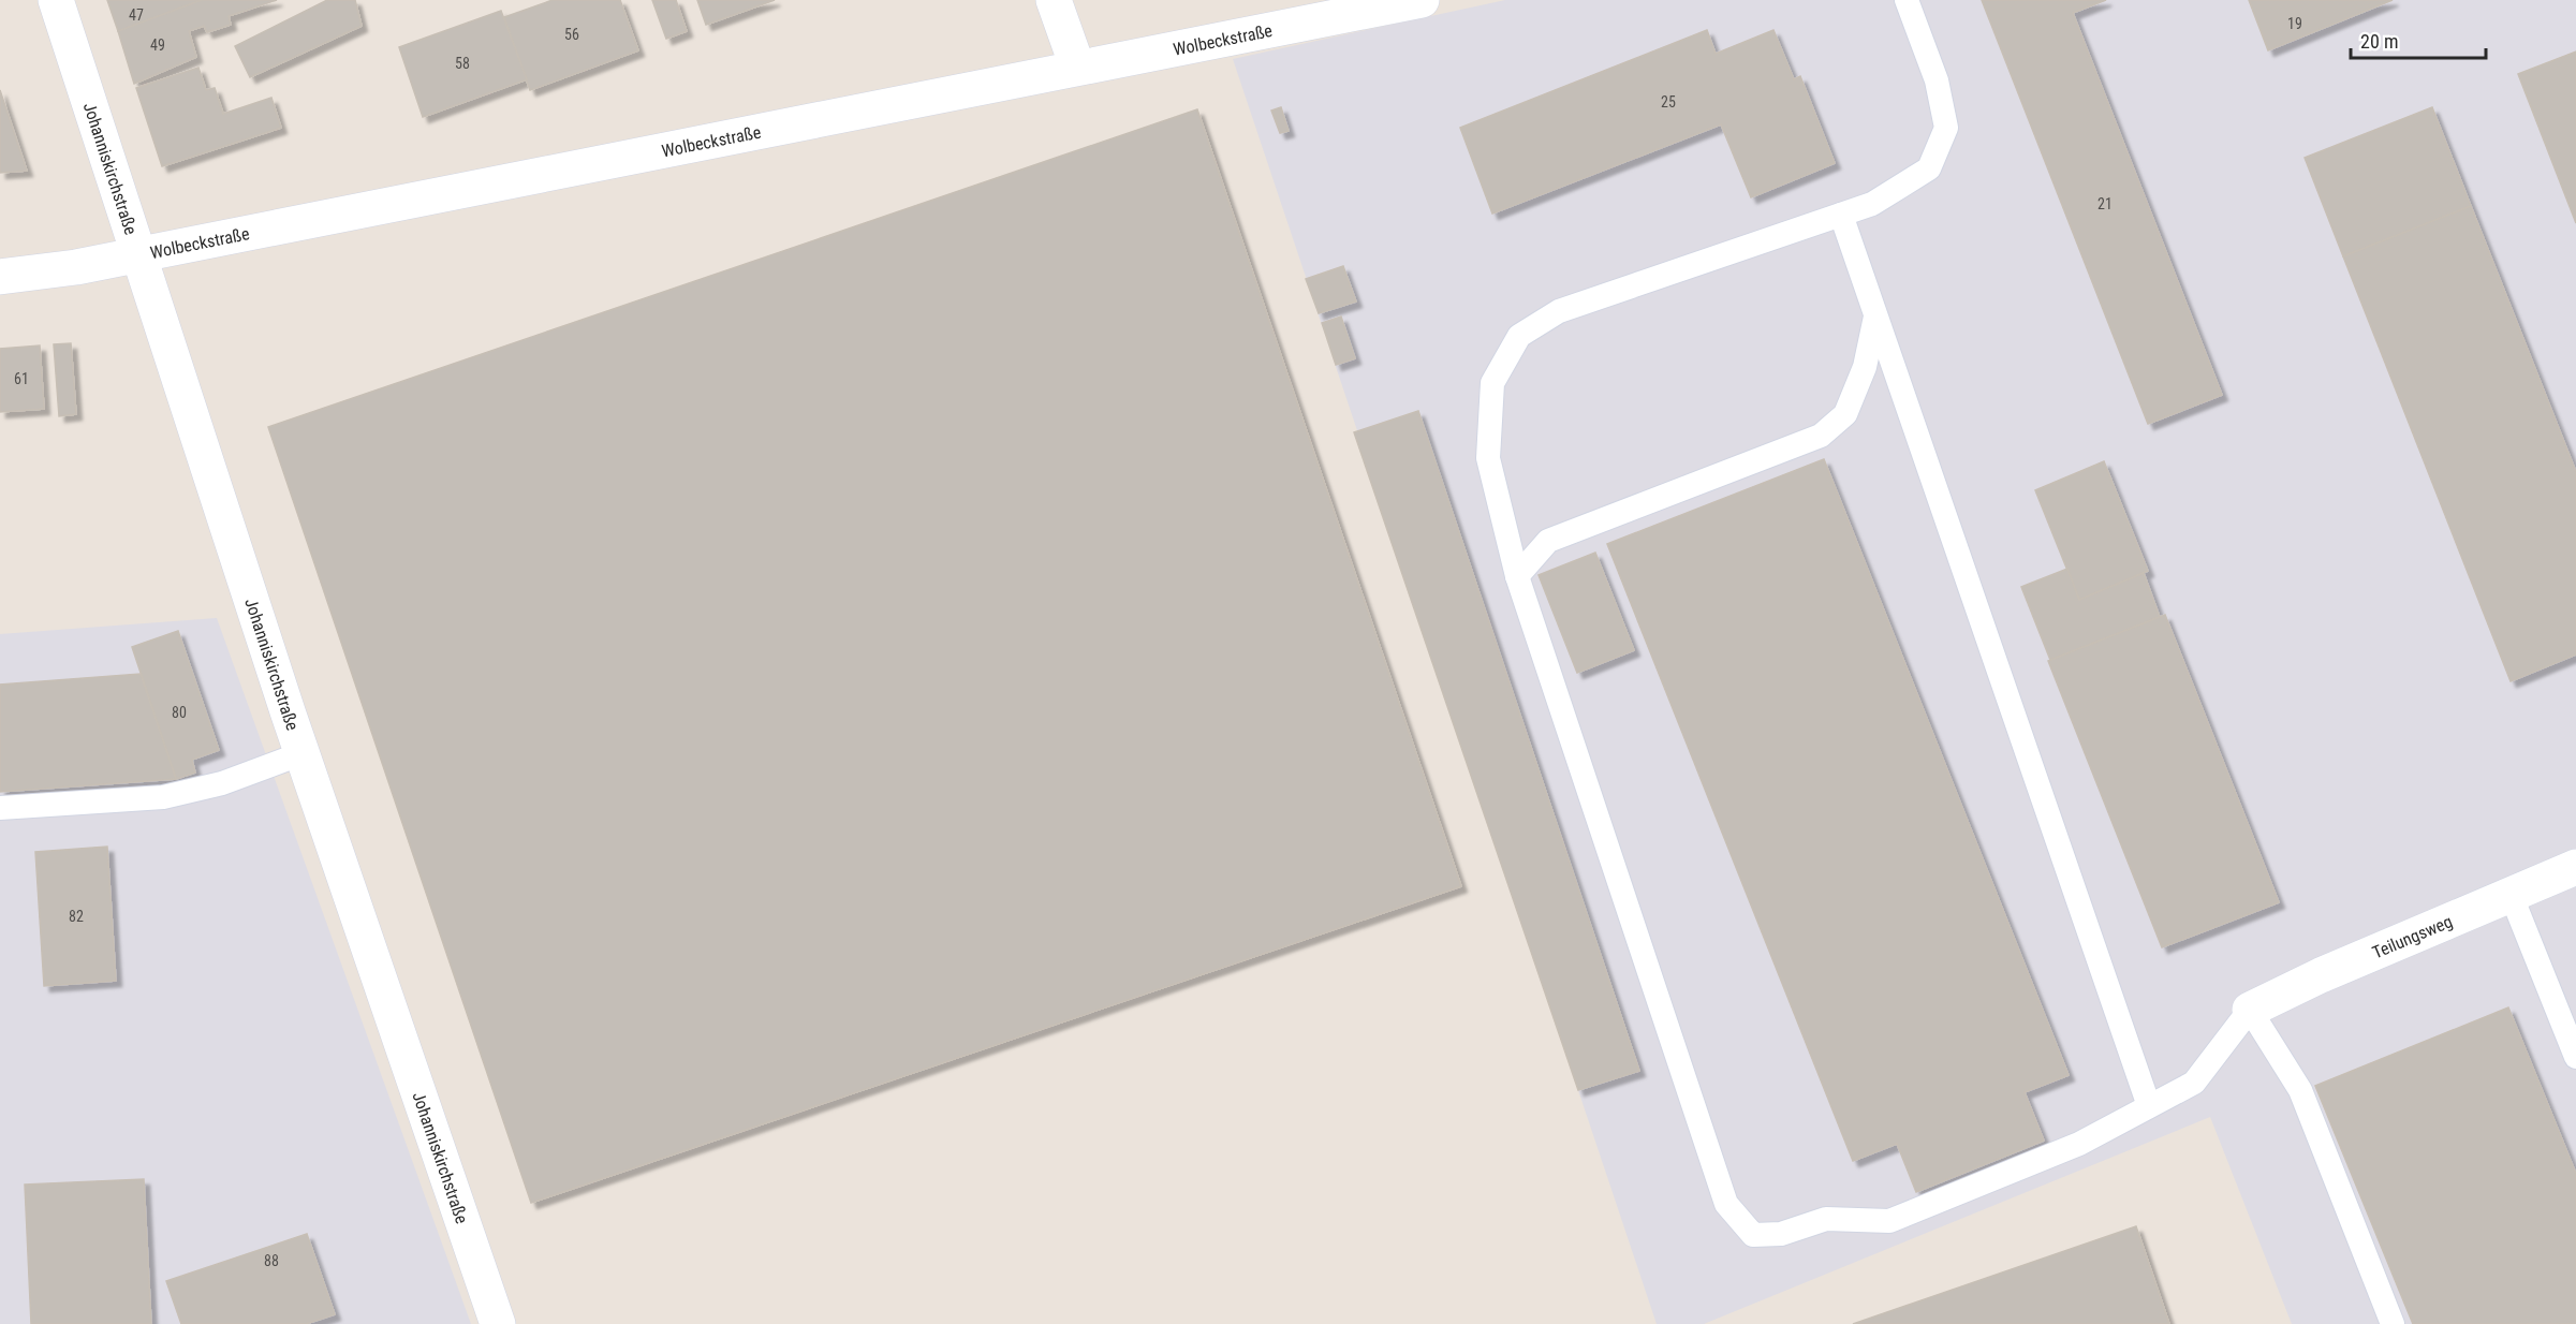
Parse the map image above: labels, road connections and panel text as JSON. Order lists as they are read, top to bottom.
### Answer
{
  "streets": {
    "street": ["Wolbeckstraße", "Johanniskirchstraße", "Teilungsweg"]
  },
  "crossings": [
    ["Wolbeckstraße", "Johanniskirchstraße"]
  ],
  "house_numbers": [
    "47",
    "19",
    "56",
    "49",
    "58",
    "25",
    "21",
    "61",
    "80",
    "82",
    "88"
  ],
  "scale_bar": "20 m"
}
